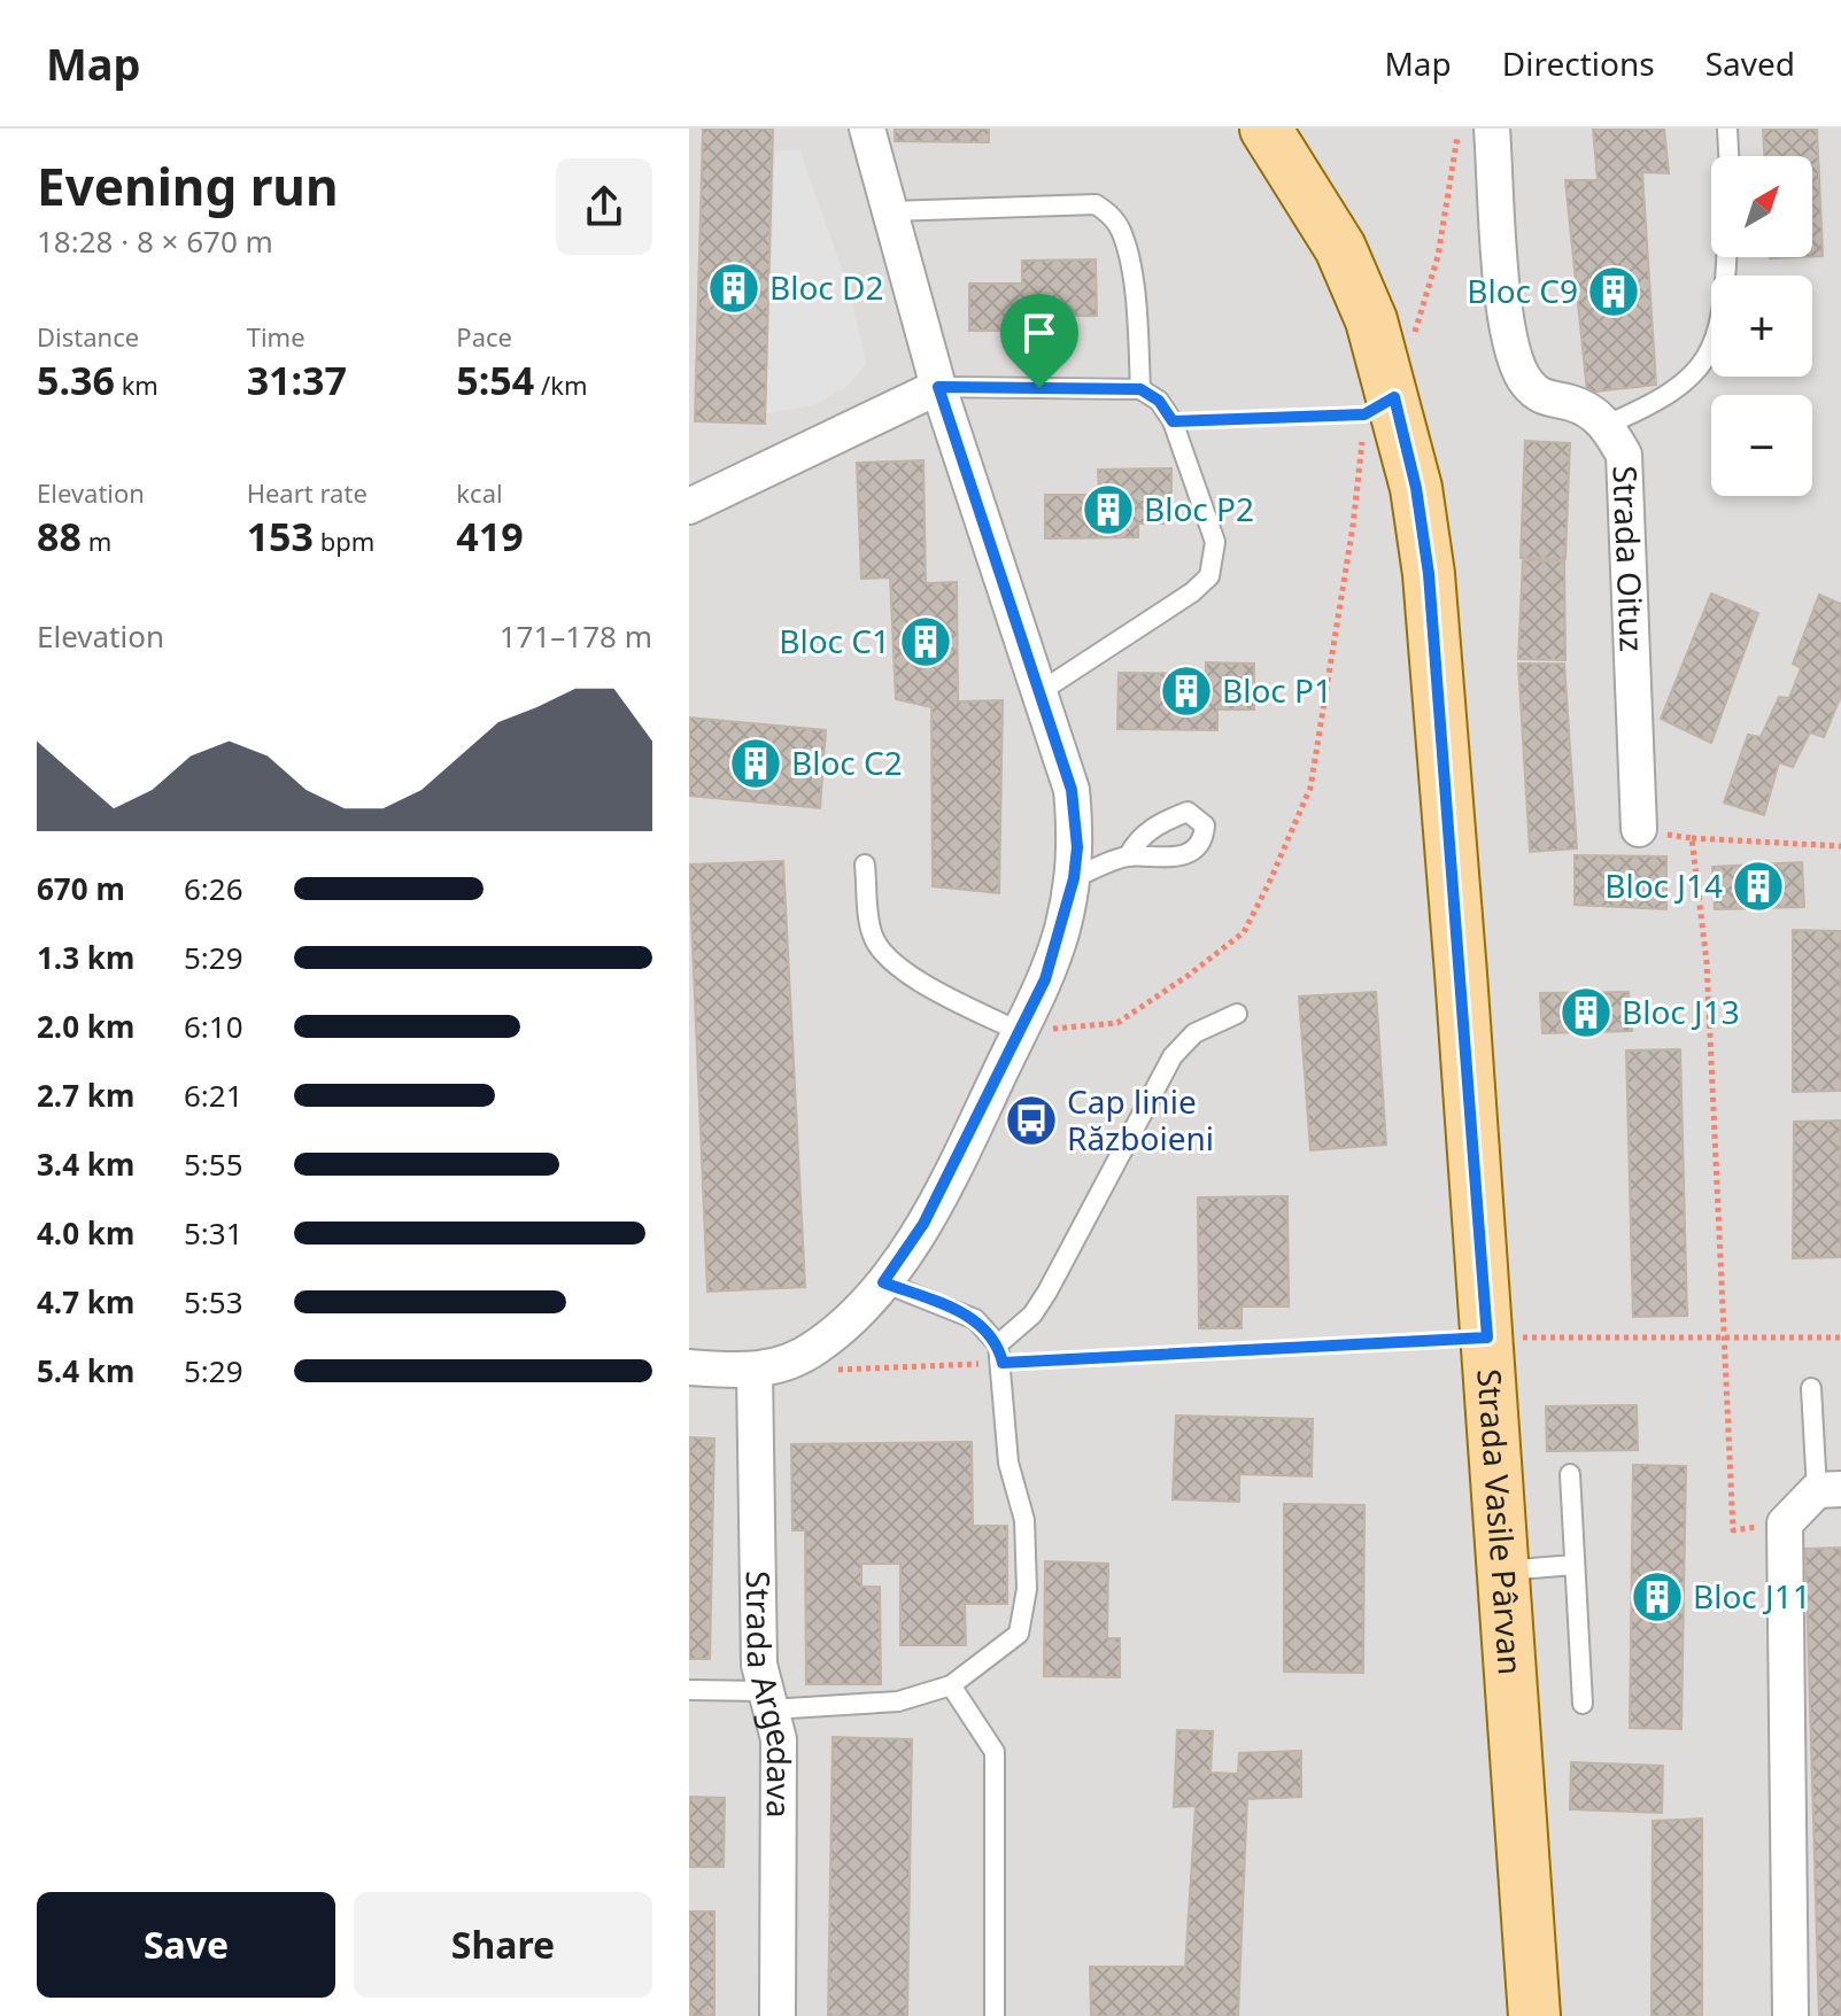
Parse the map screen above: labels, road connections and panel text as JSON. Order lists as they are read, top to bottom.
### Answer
{
  "streets": {
    "main road": ["Strada Vasile Pârvan"],
    "street": ["Strada Oituz", "Strada Argedava"]
  },
  "places": {
    "building": [
      "Bloc D2",
      "Bloc C9",
      "Bloc P2",
      "Bloc C1",
      "Bloc P1",
      "Bloc C2",
      "Bloc J14",
      "Bloc J13",
      "Bloc J11"
    ],
    "bus stop": ["Cap linie Războieni"]
  },
  "north": "top right",
  "page": {
    "header": "Map",
    "nav": ["Map", "Directions", "Saved"],
    "heading": ["Evening run", "18:28 · 8 × 670 m"],
    "map_buttons": ["+", "−"],
    "stats": [
      ["Distance", "5.36 km"],
      ["Time", "31:37"],
      ["Pace", "5:54 /km"],
      ["Elevation", "88 m"],
      ["Heart rate", "153 bpm"],
      ["kcal", "419"]
    ],
    "chart": ["Elevation", "171–178 m"],
    "list": [
      {
        "name": "670 m",
        "note": "6:26"
      },
      {
        "name": "1.3 km",
        "note": "5:29"
      },
      {
        "name": "2.0 km",
        "note": "6:10"
      },
      {
        "name": "2.7 km",
        "note": "6:21"
      },
      {
        "name": "3.4 km",
        "note": "5:55"
      },
      {
        "name": "4.0 km",
        "note": "5:31"
      },
      {
        "name": "4.7 km",
        "note": "5:53"
      },
      {
        "name": "5.4 km",
        "note": "5:29"
      }
    ],
    "buttons": ["Save", "Share"]
  }
}
